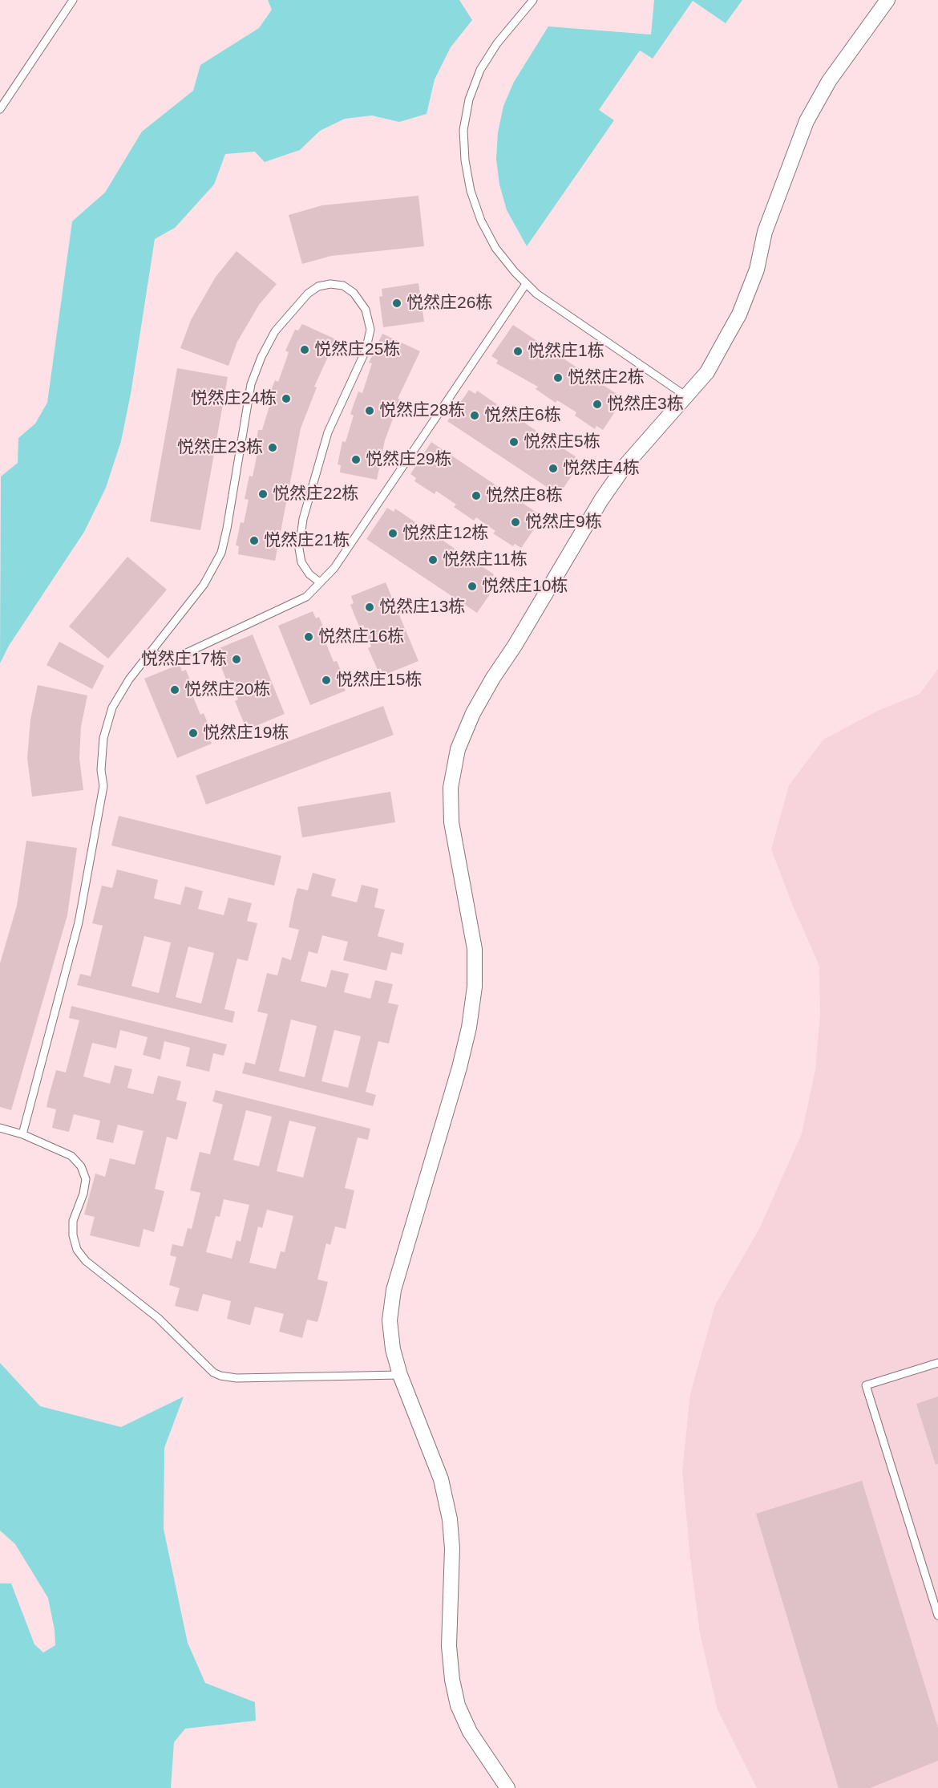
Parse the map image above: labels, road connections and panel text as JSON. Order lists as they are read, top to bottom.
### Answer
{
  "places": [
    "悦然庄26栋",
    "悦然庄25栋",
    "悦然庄1栋",
    "悦然庄2栋",
    "悦然庄24栋",
    "悦然庄3栋",
    "悦然庄28栋",
    "悦然庄6栋",
    "悦然庄5栋",
    "悦然庄23栋",
    "悦然庄29栋",
    "悦然庄4栋",
    "悦然庄22栋",
    "悦然庄8栋",
    "悦然庄9栋",
    "悦然庄12栋",
    "悦然庄21栋",
    "悦然庄11栋",
    "悦然庄10栋",
    "悦然庄13栋",
    "悦然庄16栋",
    "悦然庄17栋",
    "悦然庄15栋",
    "悦然庄20栋",
    "悦然庄19栋"
  ]
}
